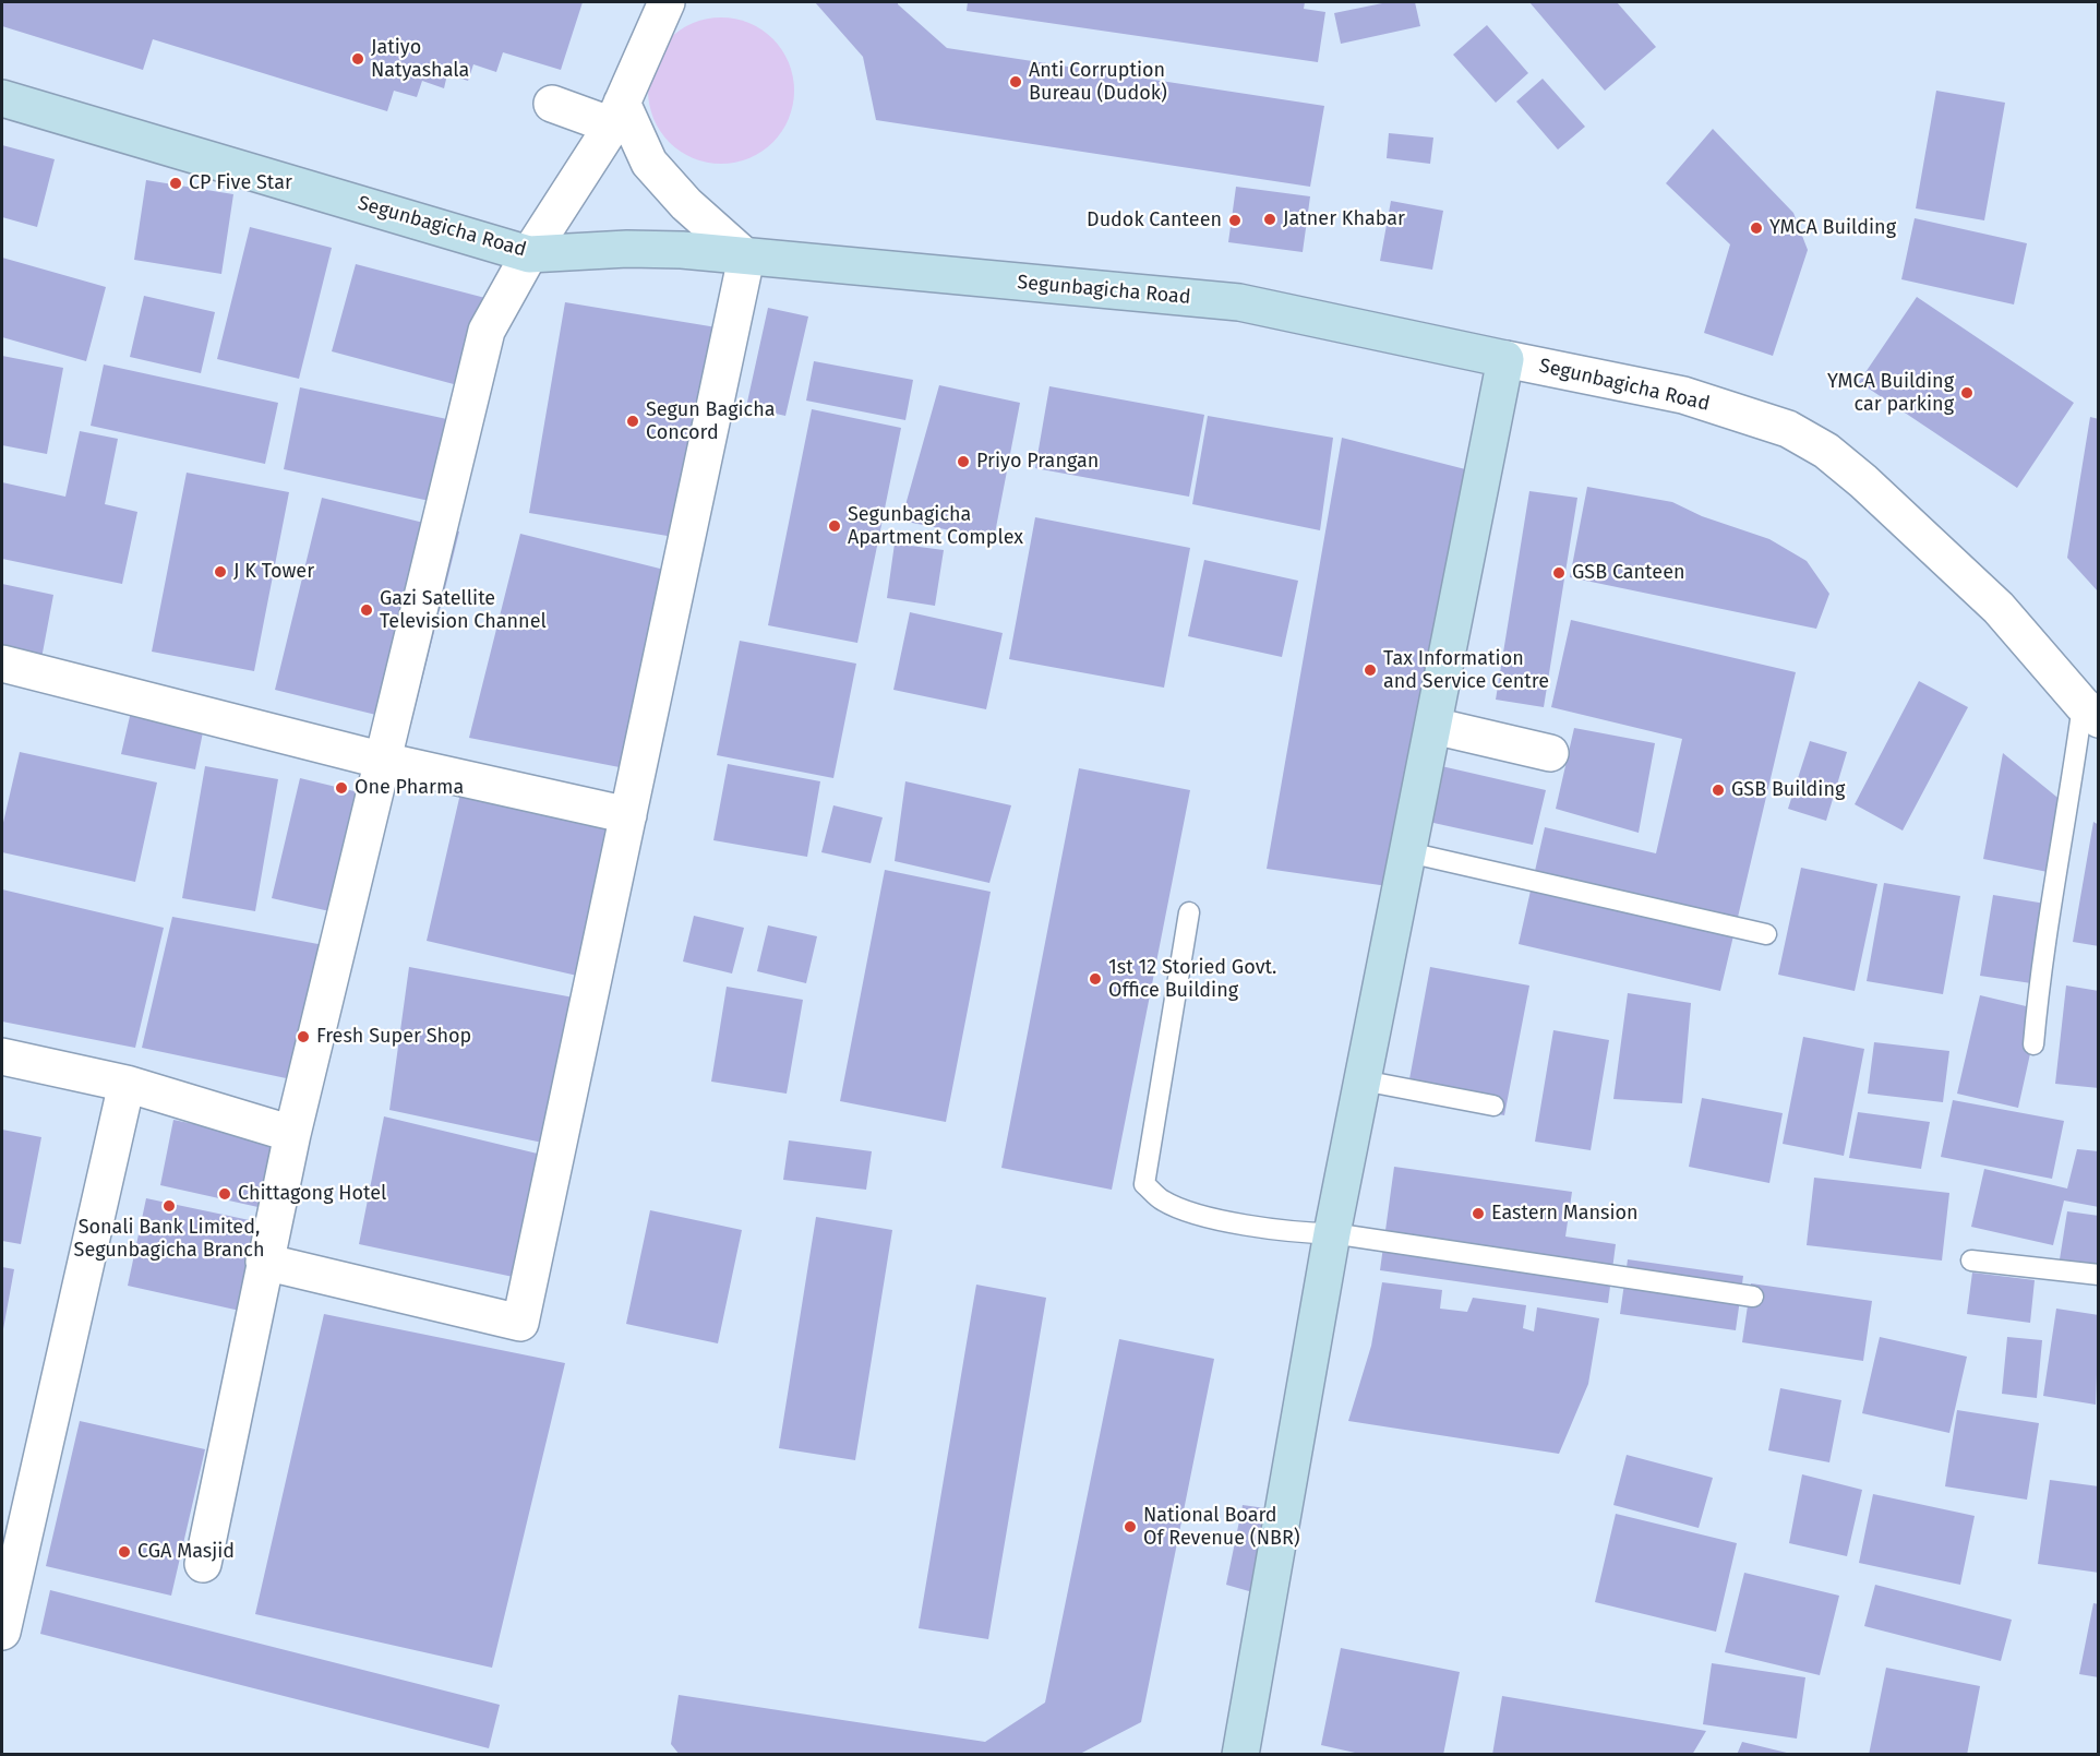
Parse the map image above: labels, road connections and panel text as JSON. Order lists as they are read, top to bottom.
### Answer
{
  "streets": {
    "street": ["Segunbagicha Road"]
  },
  "places": [
    "Jatiyo Natyashala",
    "Anti Corruption Bureau (Dudok)",
    "CP Five Star",
    "Jatner Khabar",
    "Dudok Canteen",
    "YMCA Building",
    "YMCA Building car parking",
    "Segun Bagicha Concord",
    "Priyo Prangan",
    "Segunbagicha Apartment Complex",
    "J K Tower",
    "GSB Canteen",
    "Gazi Satellite Television Channel",
    "Tax Information and Service Centre",
    "One Pharma",
    "GSB Building",
    "1st 12 Storied Govt. Office Building",
    "Fresh Super Shop",
    "Chittagong Hotel",
    "Sonali Bank Limited, Segunbagicha Branch",
    "Eastern Mansion",
    "National Board Of Revenue (NBR)",
    "CGA Masjid"
  ]
}
